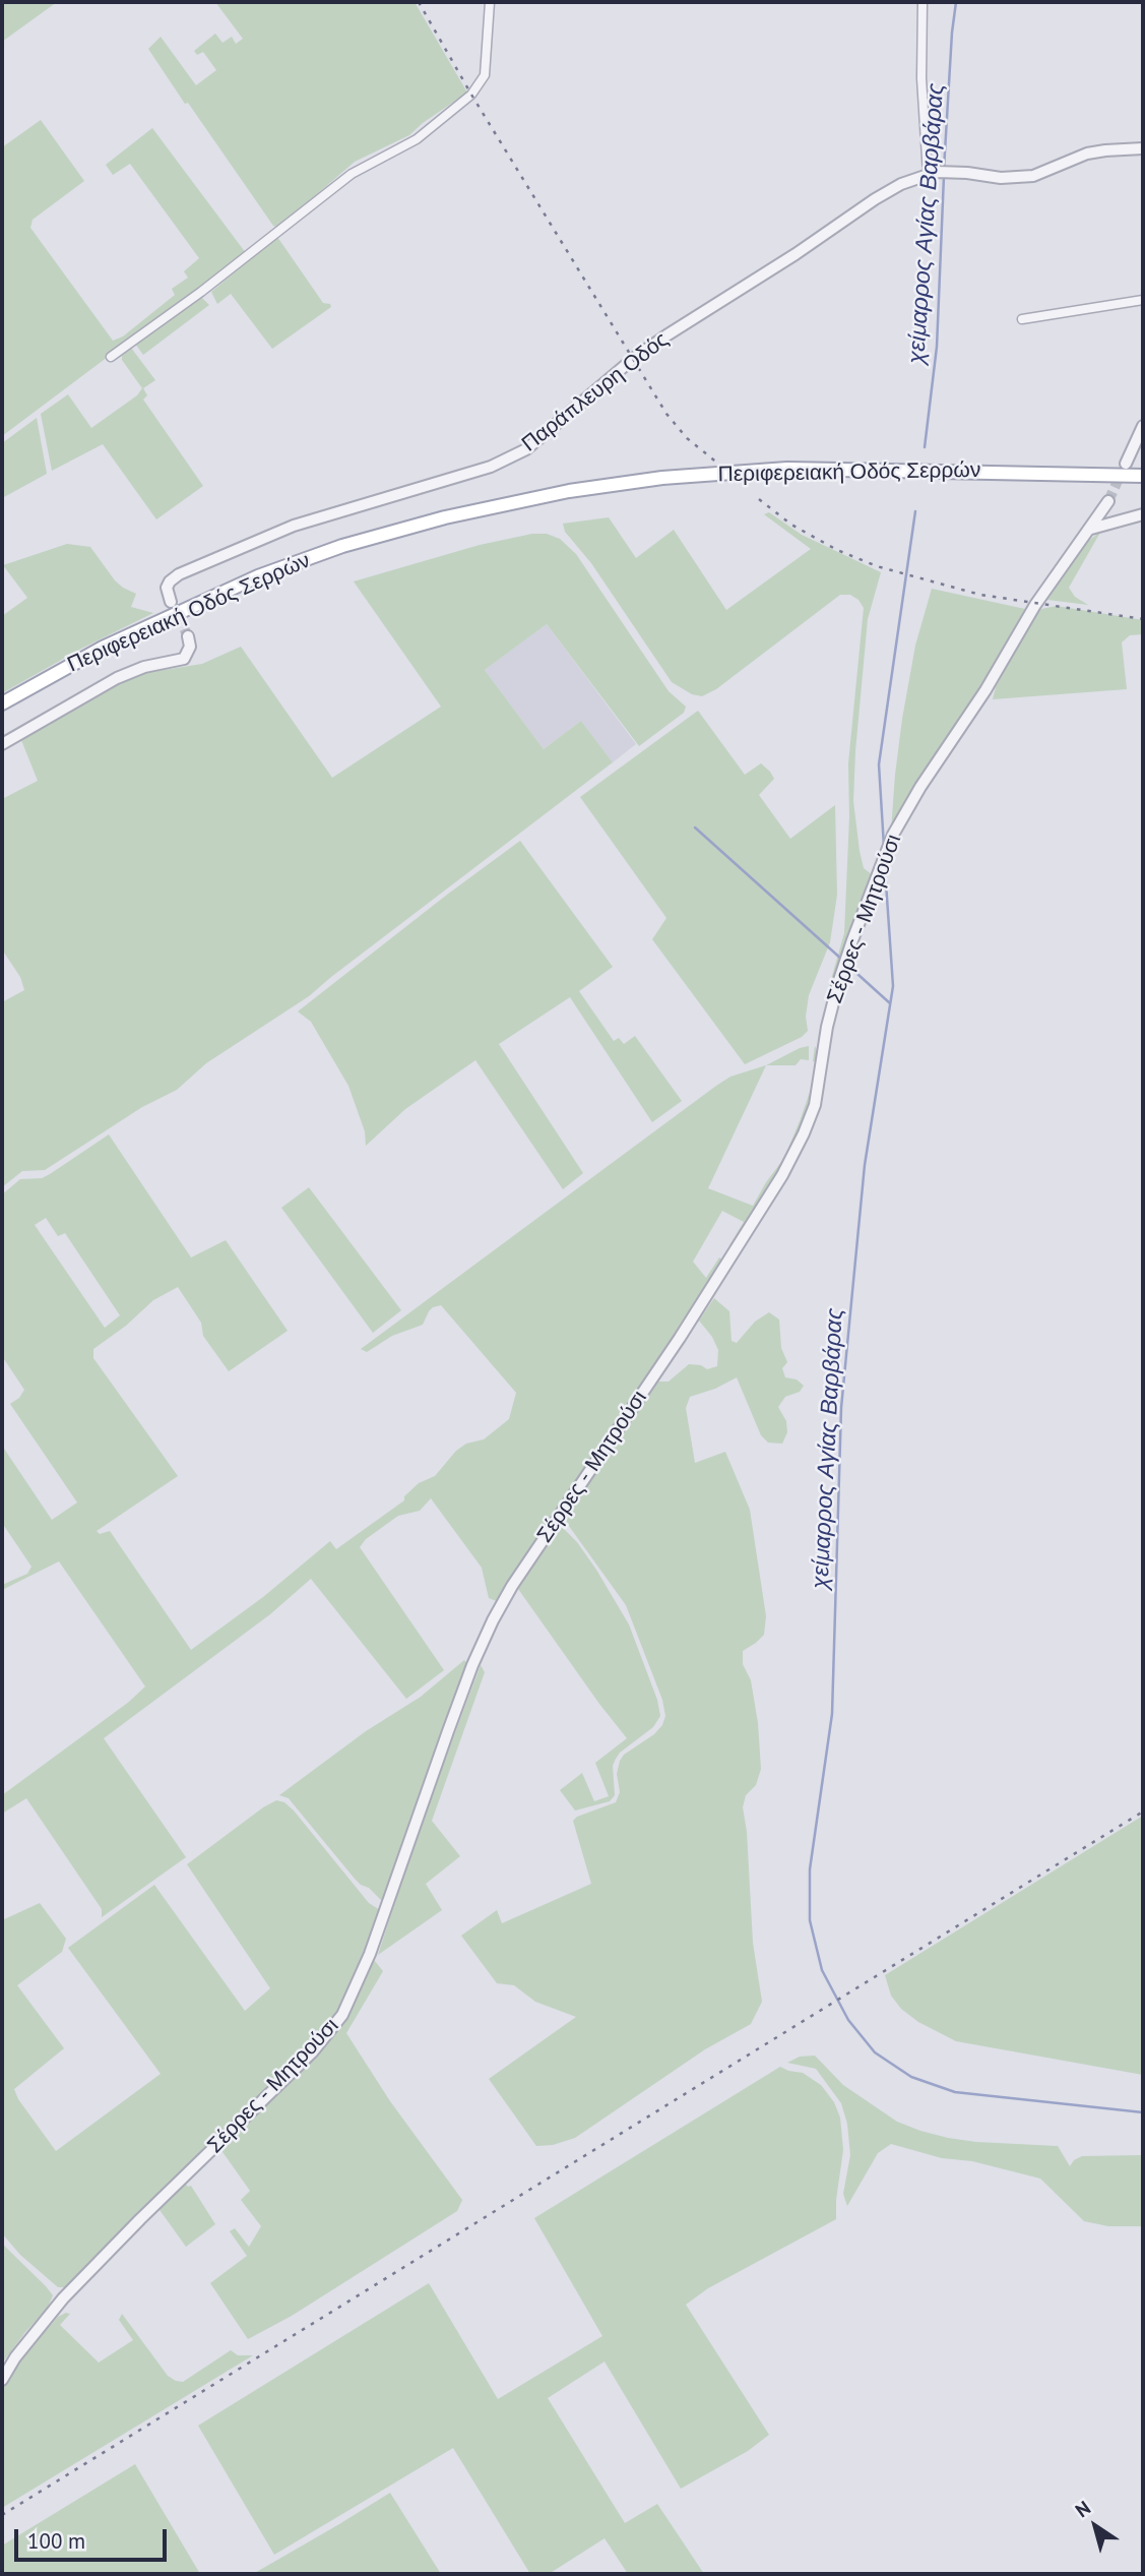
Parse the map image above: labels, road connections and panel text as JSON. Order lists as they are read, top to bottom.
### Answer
{
  "streets": {
    "main road": ["Περιφερειακή Οδός Σερρών"],
    "street": ["Παράπλευρη Οδός", "Σέρρες - Μητρούσι"]
  },
  "water": ["χείμαρρος Αγίας Βαρβάρας"],
  "scale_bar": "100 m",
  "north": "top left"
}
